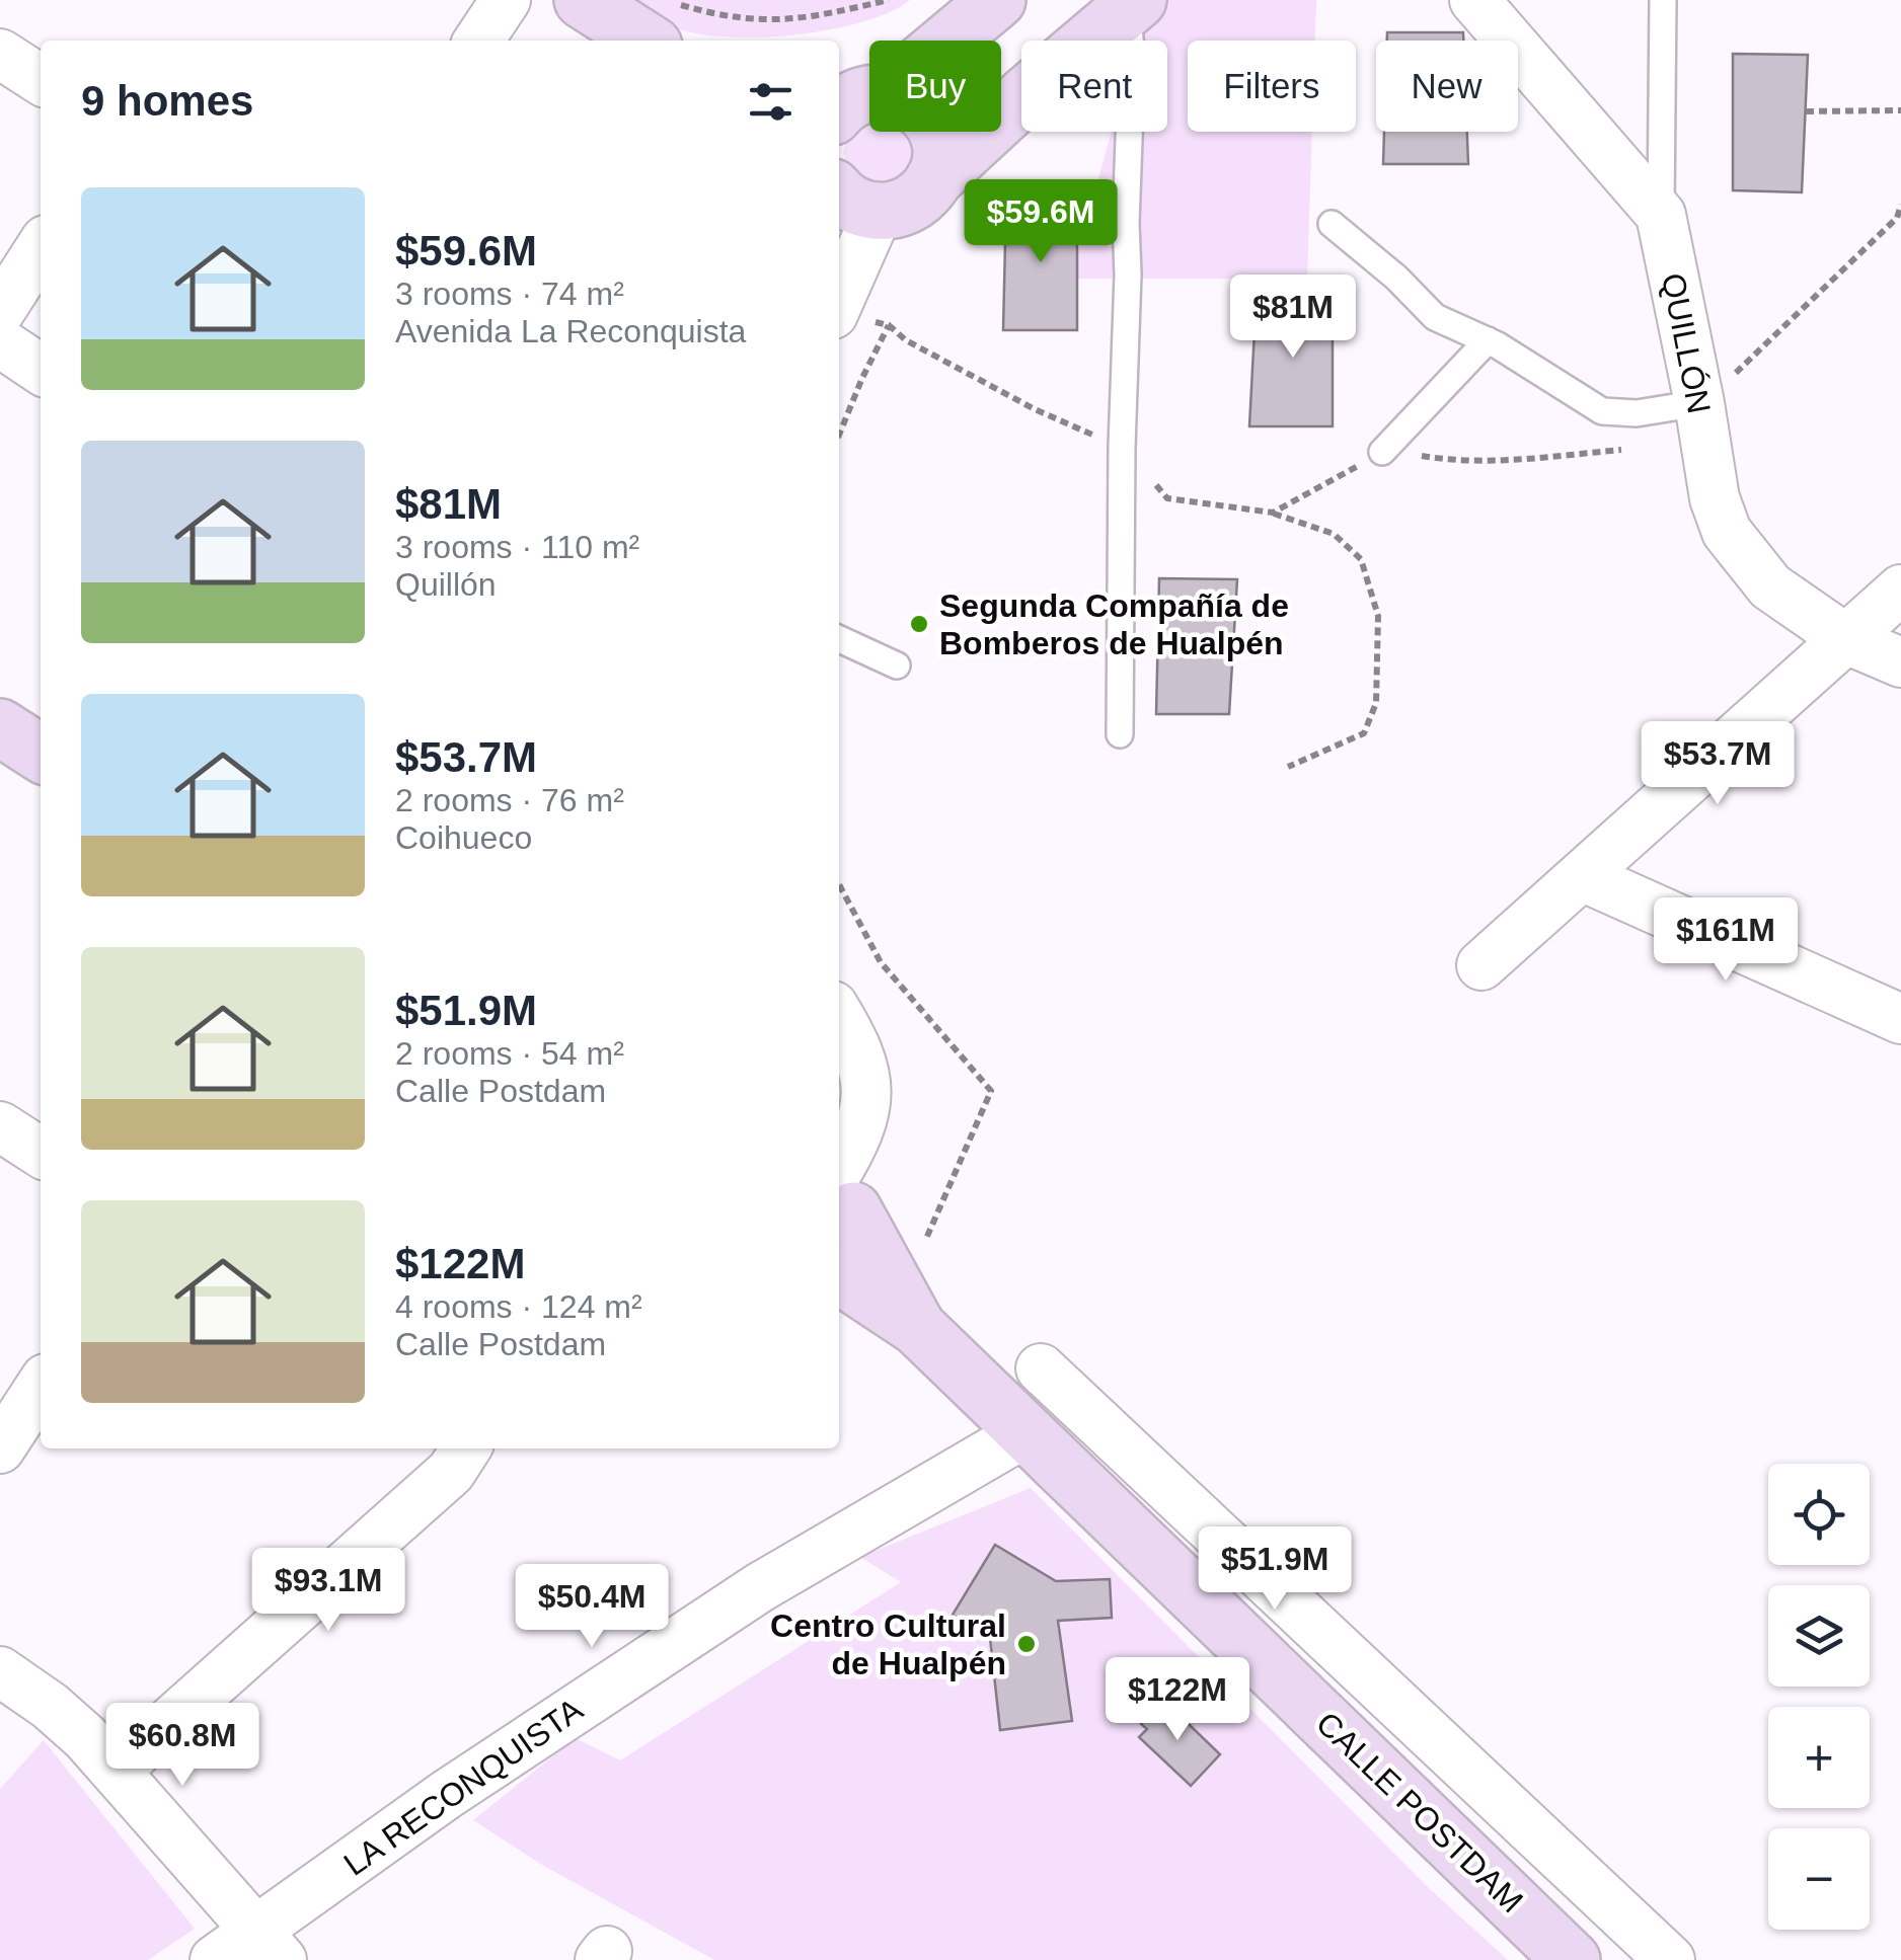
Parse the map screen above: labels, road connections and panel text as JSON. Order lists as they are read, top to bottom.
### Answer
{
  "streets": {
    "main road": ["CALLE POSTDAM"],
    "street": ["QUILLÓN", "LA RECONQUISTA"]
  },
  "crossings": [
    ["LA RECONQUISTA", "CALLE POSTDAM"]
  ],
  "places": ["Segunda Compañía de Bomberos de Hualpén", "Centro Cultural de Hualpén"],
  "page": {
    "chip": [
      "Buy",
      "Rent",
      "Filters",
      "New"
    ],
    "heading": "9 homes",
    "list": [
      {
        "name": "$59.6M",
        "note": "3 rooms · 74 m² · Avenida La Reconquista"
      },
      {
        "name": "$81M",
        "note": "3 rooms · 110 m² · Quillón"
      },
      {
        "name": "$53.7M",
        "note": "2 rooms · 76 m² · Coihueco"
      },
      {
        "name": "$51.9M",
        "note": "2 rooms · 54 m² · Calle Postdam"
      },
      {
        "name": "$122M",
        "note": "4 rooms · 124 m² · Calle Postdam"
      }
    ],
    "price": [
      "$59.6M",
      "$81M",
      "$53.7M",
      "$161M",
      "$51.9M",
      "$93.1M",
      "$50.4M",
      "$122M",
      "$60.8M"
    ],
    "map_buttons": ["+", "−"]
  }
}
